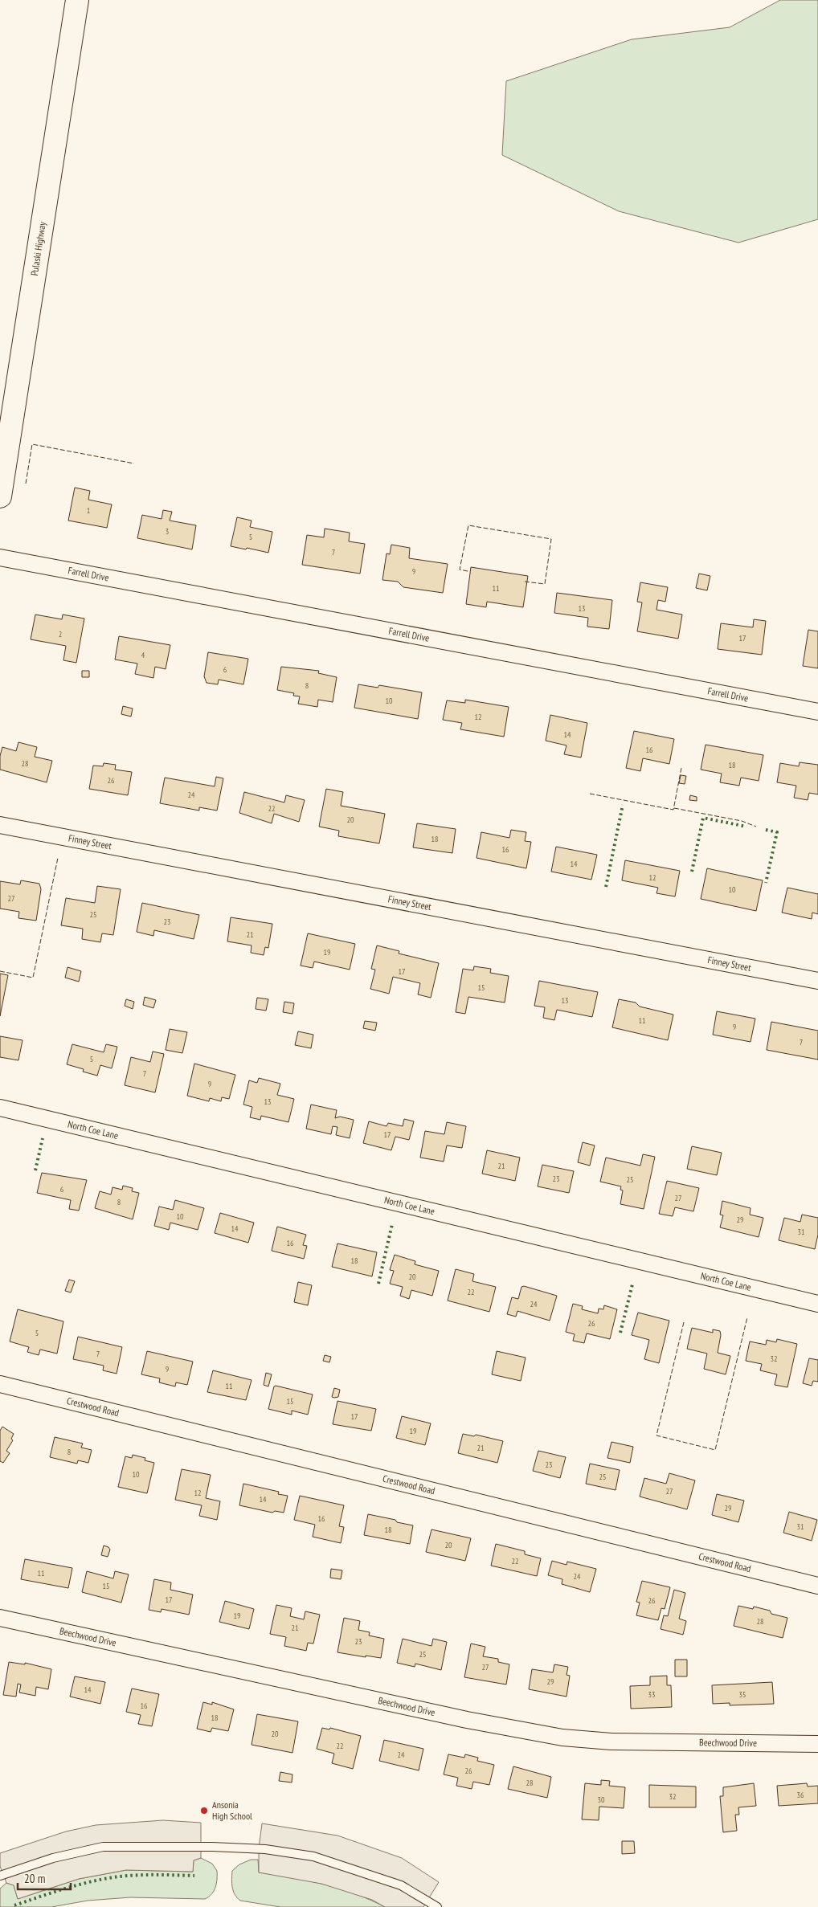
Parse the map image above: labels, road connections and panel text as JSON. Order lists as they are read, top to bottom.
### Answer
{
  "streets": {
    "main road": ["Pulaski Highway"],
    "street": [
      "Farrell Drive",
      "Finney Street",
      "North Coe Lane",
      "Crestwood Road",
      "Beechwood Drive"
    ]
  },
  "places": ["Ansonia High School"],
  "house_numbers": [
    "1",
    "3",
    "5",
    "7",
    "9",
    "11",
    "13",
    "2",
    "17",
    "4",
    "6",
    "8",
    "10",
    "12",
    "14",
    "16",
    "28",
    "18",
    "26",
    "24",
    "22",
    "20",
    "18",
    "16",
    "14",
    "12",
    "10",
    "27",
    "25",
    "23",
    "21",
    "19",
    "17",
    "15",
    "13",
    "11",
    "9",
    "7",
    "5",
    "7",
    "9",
    "13",
    "17",
    "21",
    "23",
    "25",
    "6",
    "27",
    "8",
    "10",
    "29",
    "14",
    "31",
    "16",
    "18",
    "20",
    "22",
    "24",
    "26",
    "5",
    "7",
    "32",
    "9",
    "11",
    "15",
    "17",
    "19",
    "21",
    "8",
    "23",
    "10",
    "25",
    "27",
    "12",
    "14",
    "29",
    "16",
    "31",
    "18",
    "20",
    "22",
    "11",
    "24",
    "15",
    "17",
    "26",
    "19",
    "28",
    "21",
    "23",
    "25",
    "27",
    "29",
    "14",
    "33",
    "35",
    "16",
    "18",
    "20",
    "22",
    "24",
    "26",
    "28",
    "36",
    "32",
    "30"
  ],
  "scale_bar": "20 m"
}
